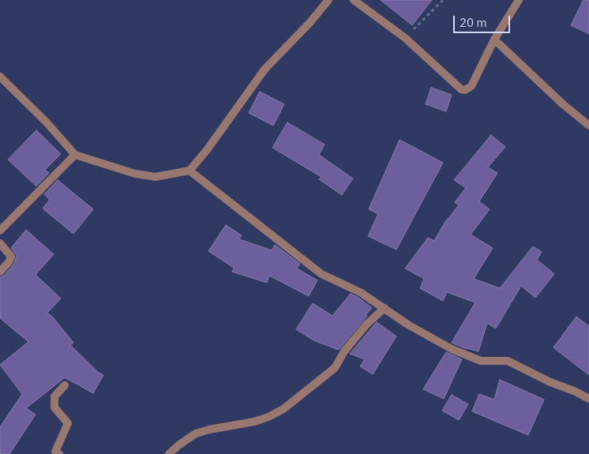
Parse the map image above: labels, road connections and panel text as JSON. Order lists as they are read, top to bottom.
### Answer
{
  "scale_bar": "20 m"
}
